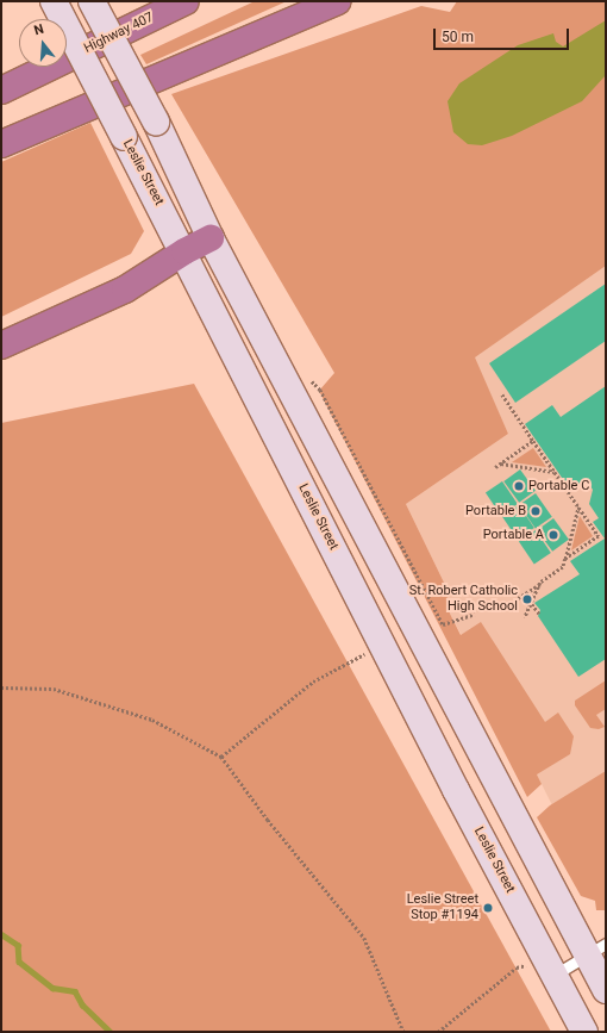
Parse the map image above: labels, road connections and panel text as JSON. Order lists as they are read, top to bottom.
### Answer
{
  "streets": {
    "highway": ["Highway 407"],
    "main road": ["Leslie Street"]
  },
  "places": [
    "Portable C",
    "Portable B",
    "Portable A",
    "St. Robert Catholic High School",
    "Leslie Street Stop #1194"
  ],
  "scale_bar": "50 m",
  "north": "top"
}
